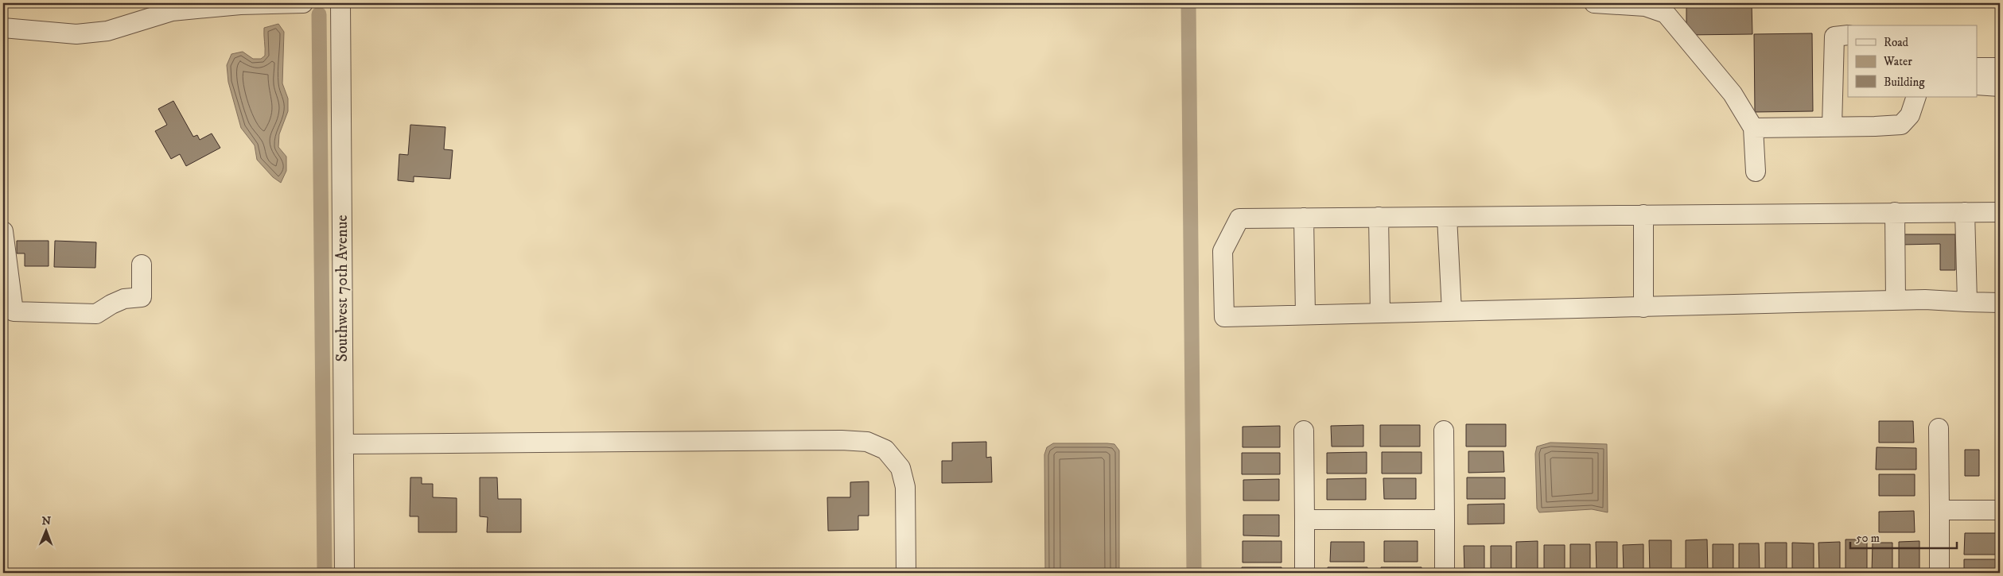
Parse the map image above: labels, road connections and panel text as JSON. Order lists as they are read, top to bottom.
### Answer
{
  "streets": {
    "street": ["Southwest 70th Avenue"]
  },
  "legend": ["Road", "Water", "Building"],
  "scale_bar": "50 m",
  "north": "top"
}
